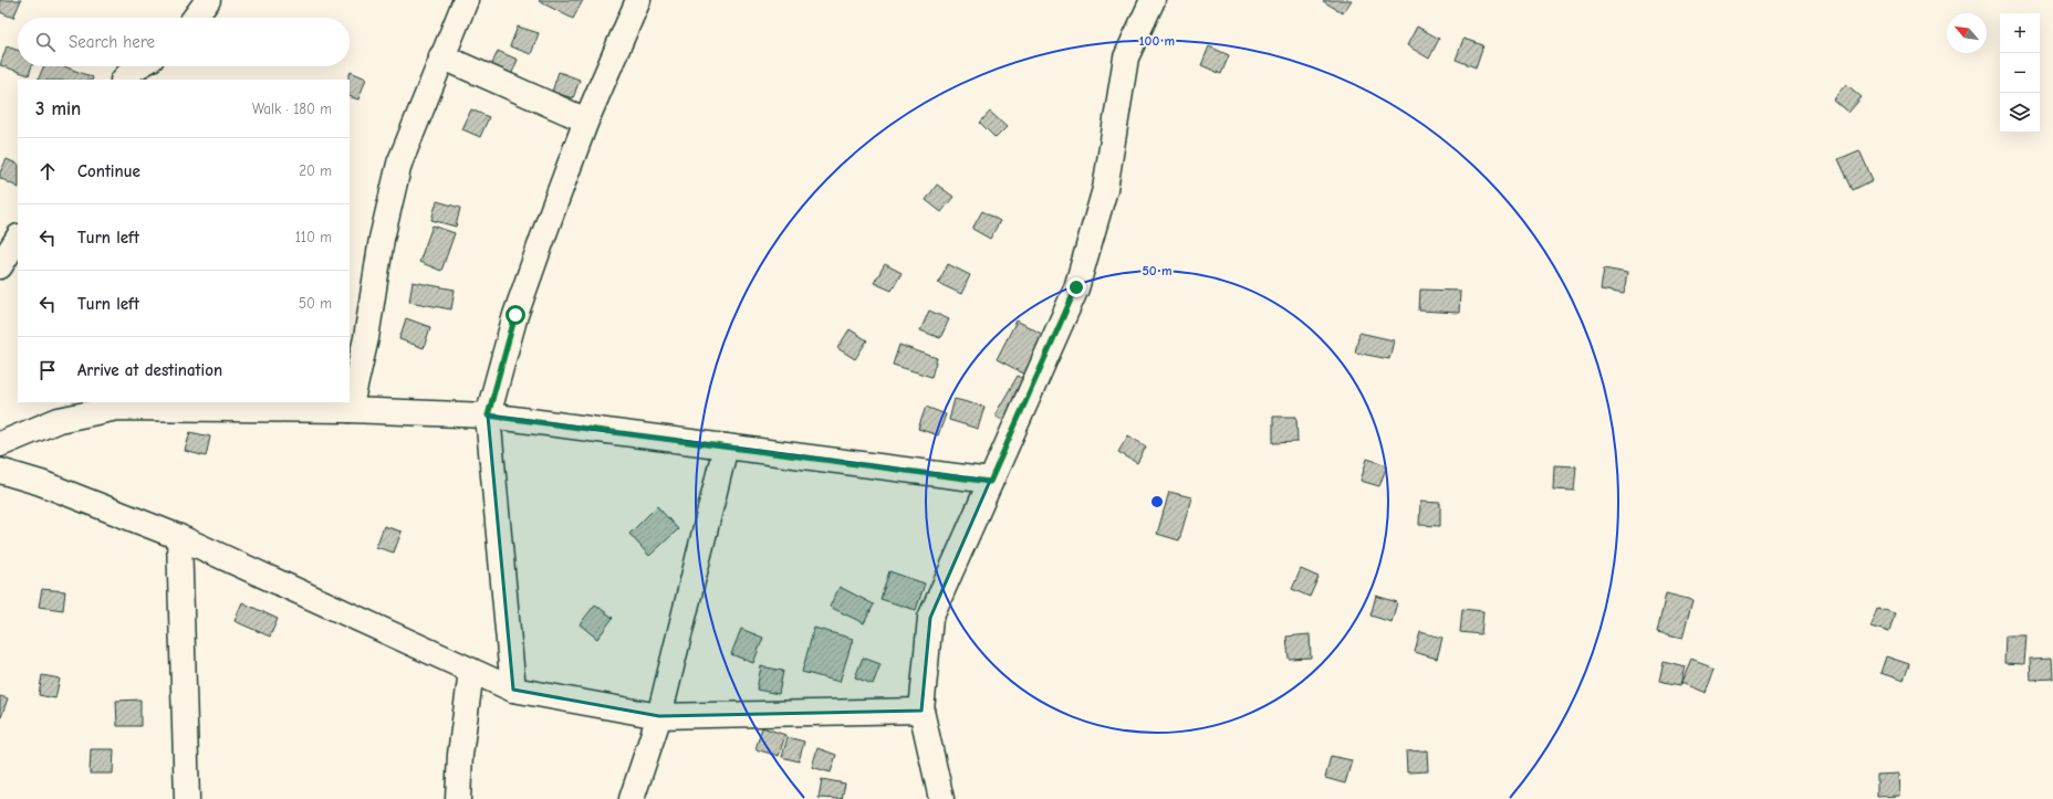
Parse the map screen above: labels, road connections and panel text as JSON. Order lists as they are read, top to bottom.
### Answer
{
  "north": "top left",
  "page": {
    "map_buttons": ["+", "−"],
    "search": "Search here",
    "heading": ["3 min", "Walk · 180 m"],
    "list": [
      ["Continue", "20 m"],
      ["Turn left", "110 m"],
      ["Turn left", "50 m"],
      "Arrive at destination"
    ]
  },
  "rings": ["100 m", "50 m"]
}
